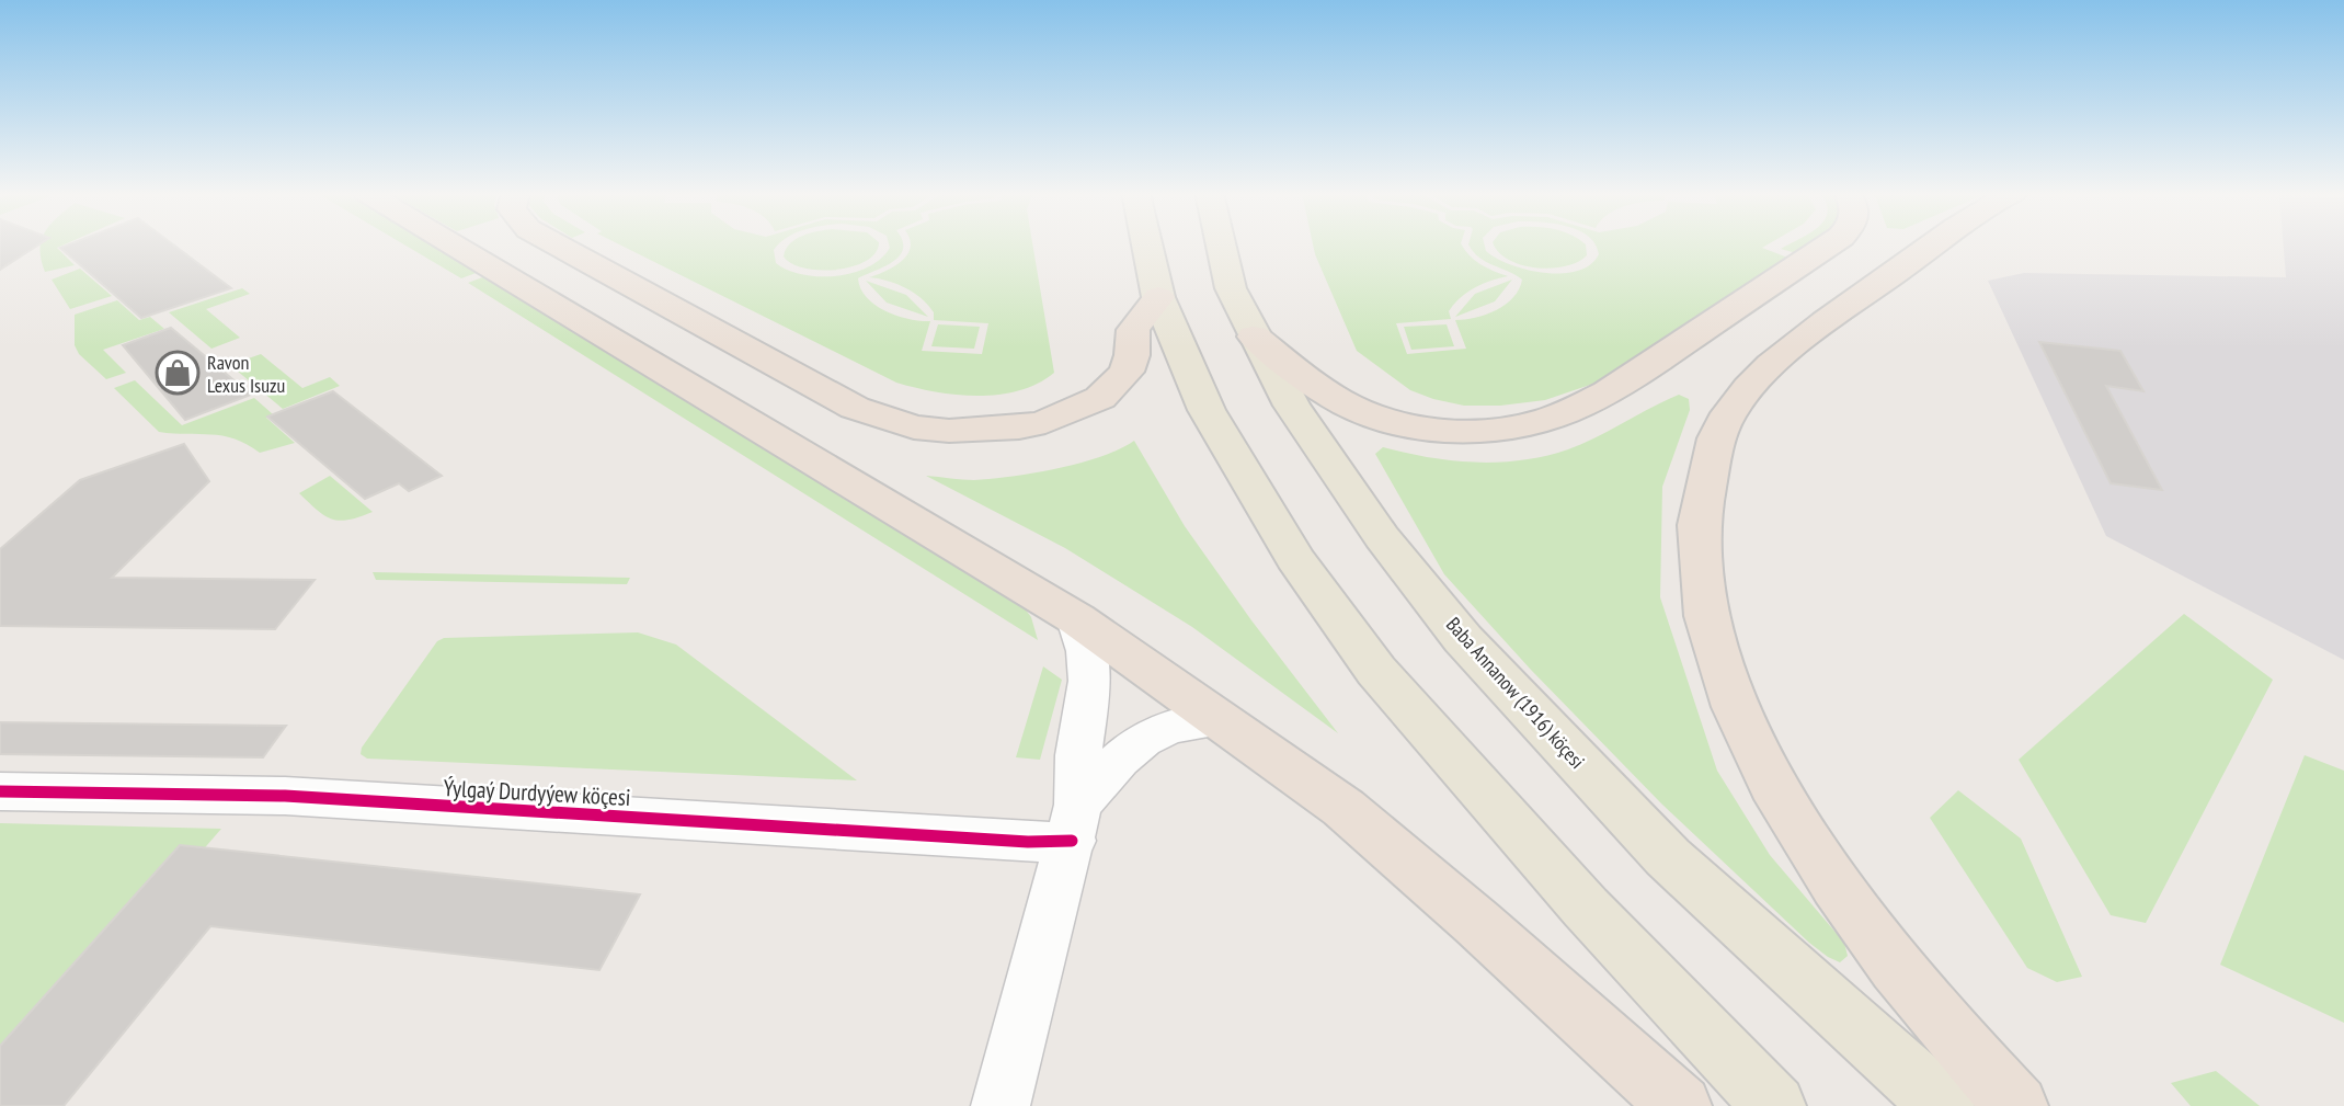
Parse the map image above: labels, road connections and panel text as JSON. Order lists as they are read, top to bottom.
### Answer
{
  "streets": {
    "main road": ["Baba Annanow (1916) köçesi"],
    "street": ["Ýylgaý Durdyýew köçesi"]
  },
  "places": {
    "shop": ["Ravon Lexus Isuzu"]
  }
}
